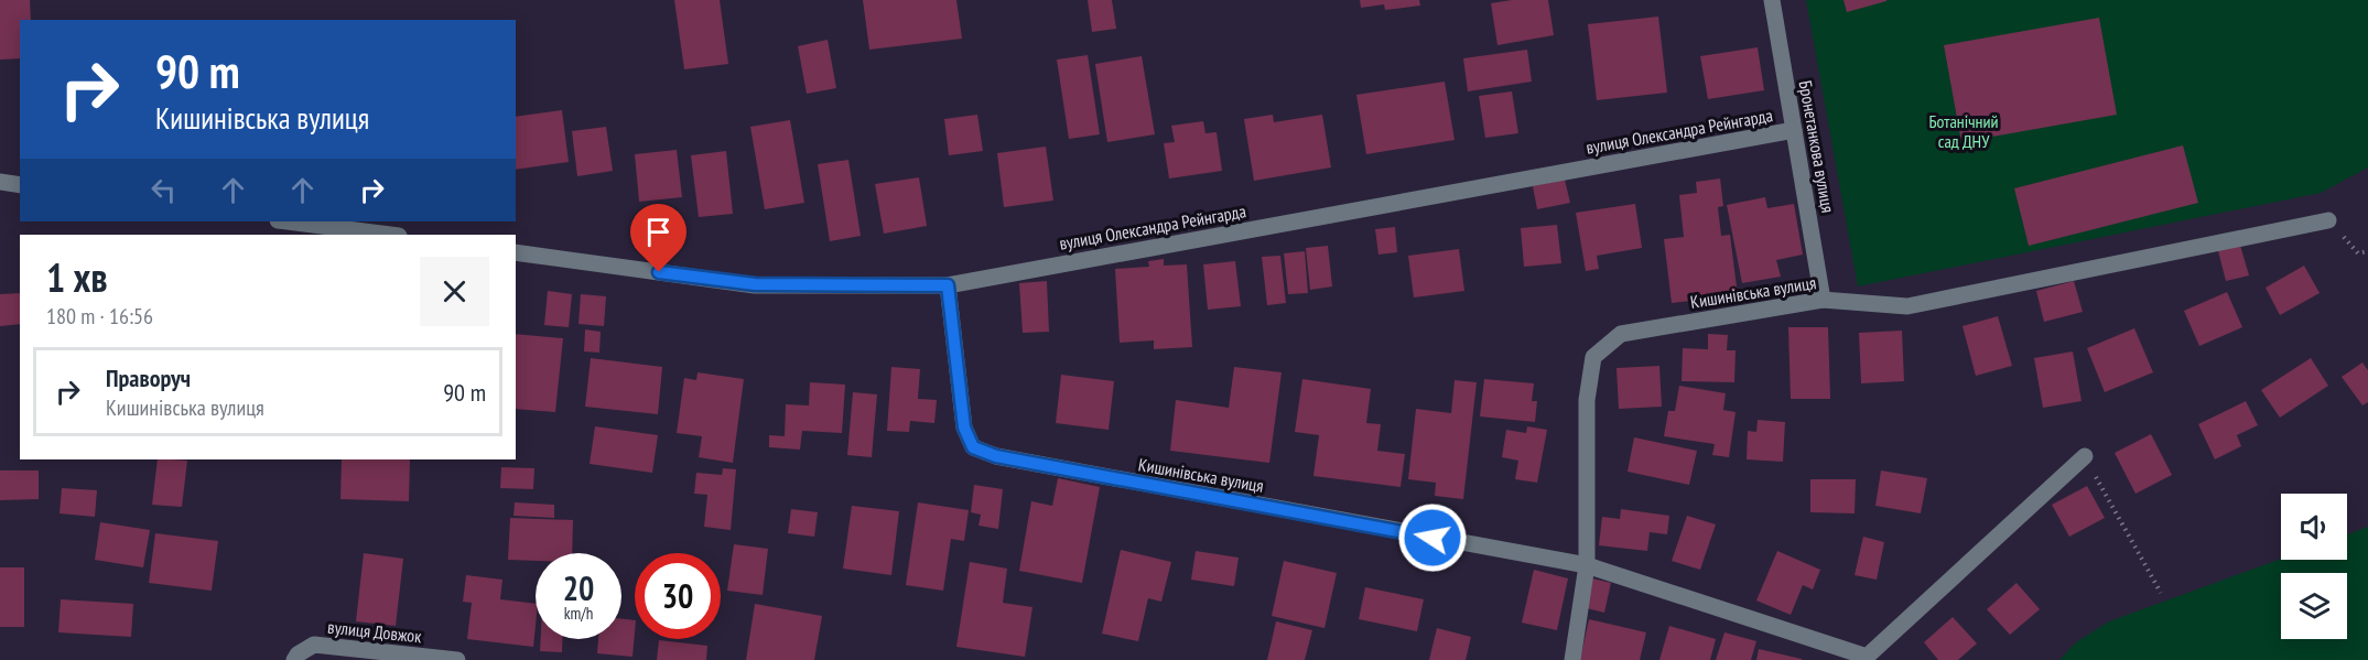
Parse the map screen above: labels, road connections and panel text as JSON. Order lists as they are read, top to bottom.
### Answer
{
  "streets": {
    "street": [
      "вулиця Олександра Рейнгарда",
      "Бронетанкова вулиця",
      "Кишинівська вулиця",
      "вулиця Довжок"
    ]
  },
  "crossings": [
    ["вулиця Олександра Рейнгарда", "Бронетанкова вулиця"],
    ["вулиця Олександра Рейнгарда", "Кишинівська вулиця"],
    ["Бронетанкова вулиця", "Кишинівська вулиця"]
  ],
  "parks": ["Ботанічний сад ДНУ"],
  "page": {
    "turn": ["90 m", "Кишинівська вулиця"],
    "heading": ["1 хв", "180 m · 16:56"],
    "list": [
      {
        "name": "Праворуч",
        "note": "Кишинівська вулиця",
        "value": "90 m"
      }
    ],
    "speed": "20 km/h",
    "limit": "30"
  }
}
